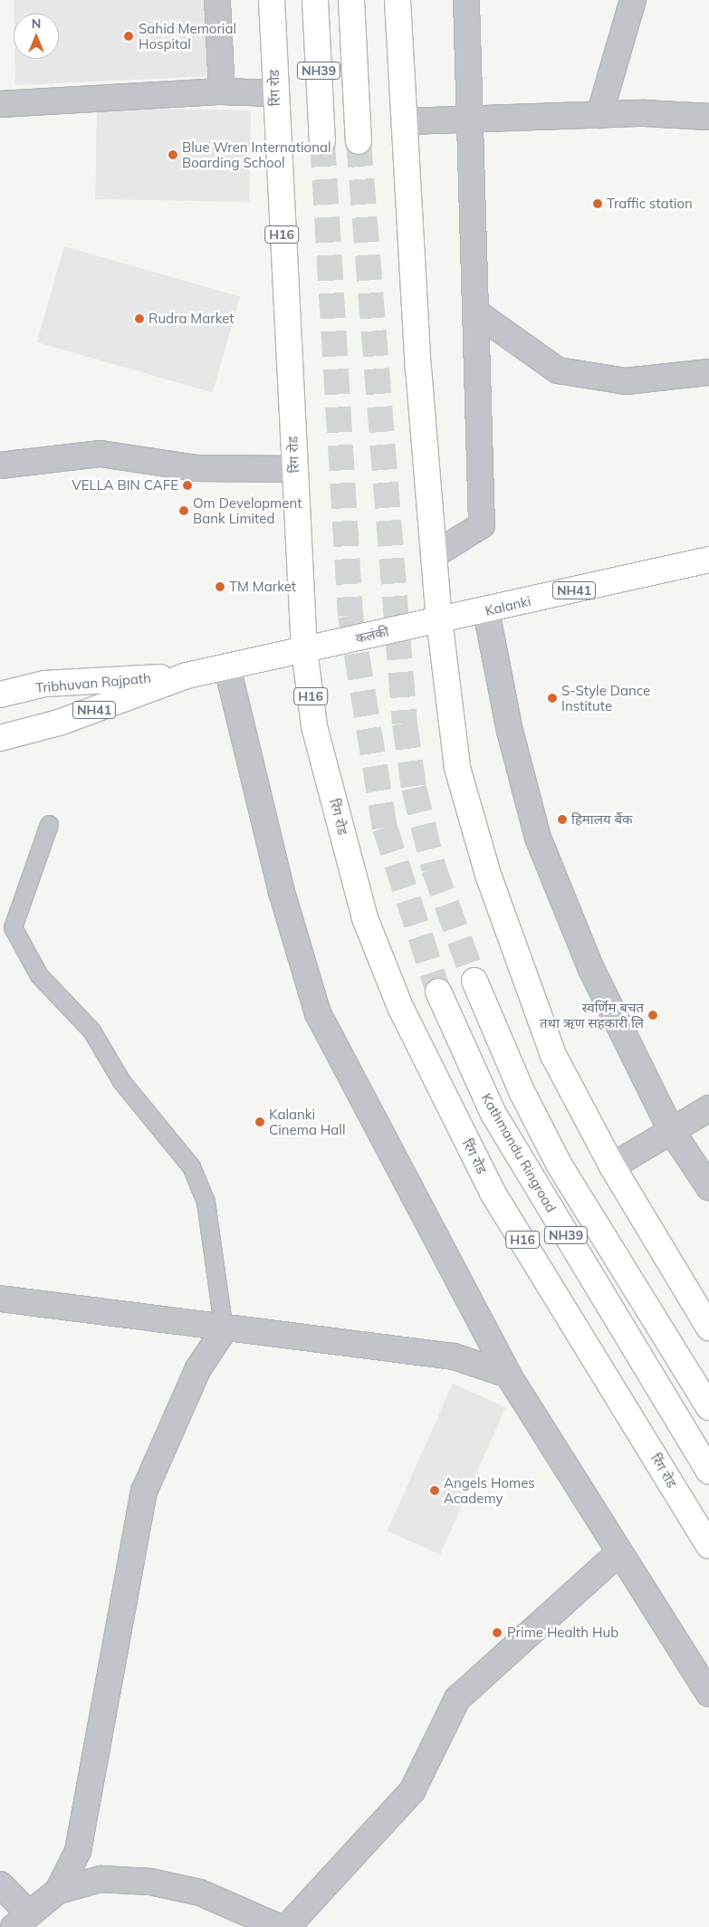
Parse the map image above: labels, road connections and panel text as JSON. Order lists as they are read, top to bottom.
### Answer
{
  "streets": {
    "main road": [
      "NH39",
      "रिंग रोड",
      "H16",
      "NH41",
      "Kalanki",
      "कलंकी",
      "Tribhuvan Rajpath",
      "Kathmandu Ringroad"
    ]
  },
  "crossings": [
    ["रिंग रोड", "कलंकी"],
    ["रिंग रोड", "Tribhuvan Rajpath"],
    ["Kalanki", "कलंकी"],
    ["कलंकी", "Tribhuvan Rajpath"]
  ],
  "places": [
    "Sahid Memorial Hospital",
    "Blue Wren International Boarding School",
    "Traffic station",
    "Rudra Market",
    "VELLA BIN CAFE",
    "Om Development Bank Limited",
    "TM Market",
    "S-Style Dance Institute",
    "हिमालय बैंक",
    "स्वर्णिम बचत तथा ऋण सहकारी लि",
    "Kalanki Cinema Hall",
    "Angels Homes Academy",
    "Prime Health Hub"
  ],
  "north": "top"
}
